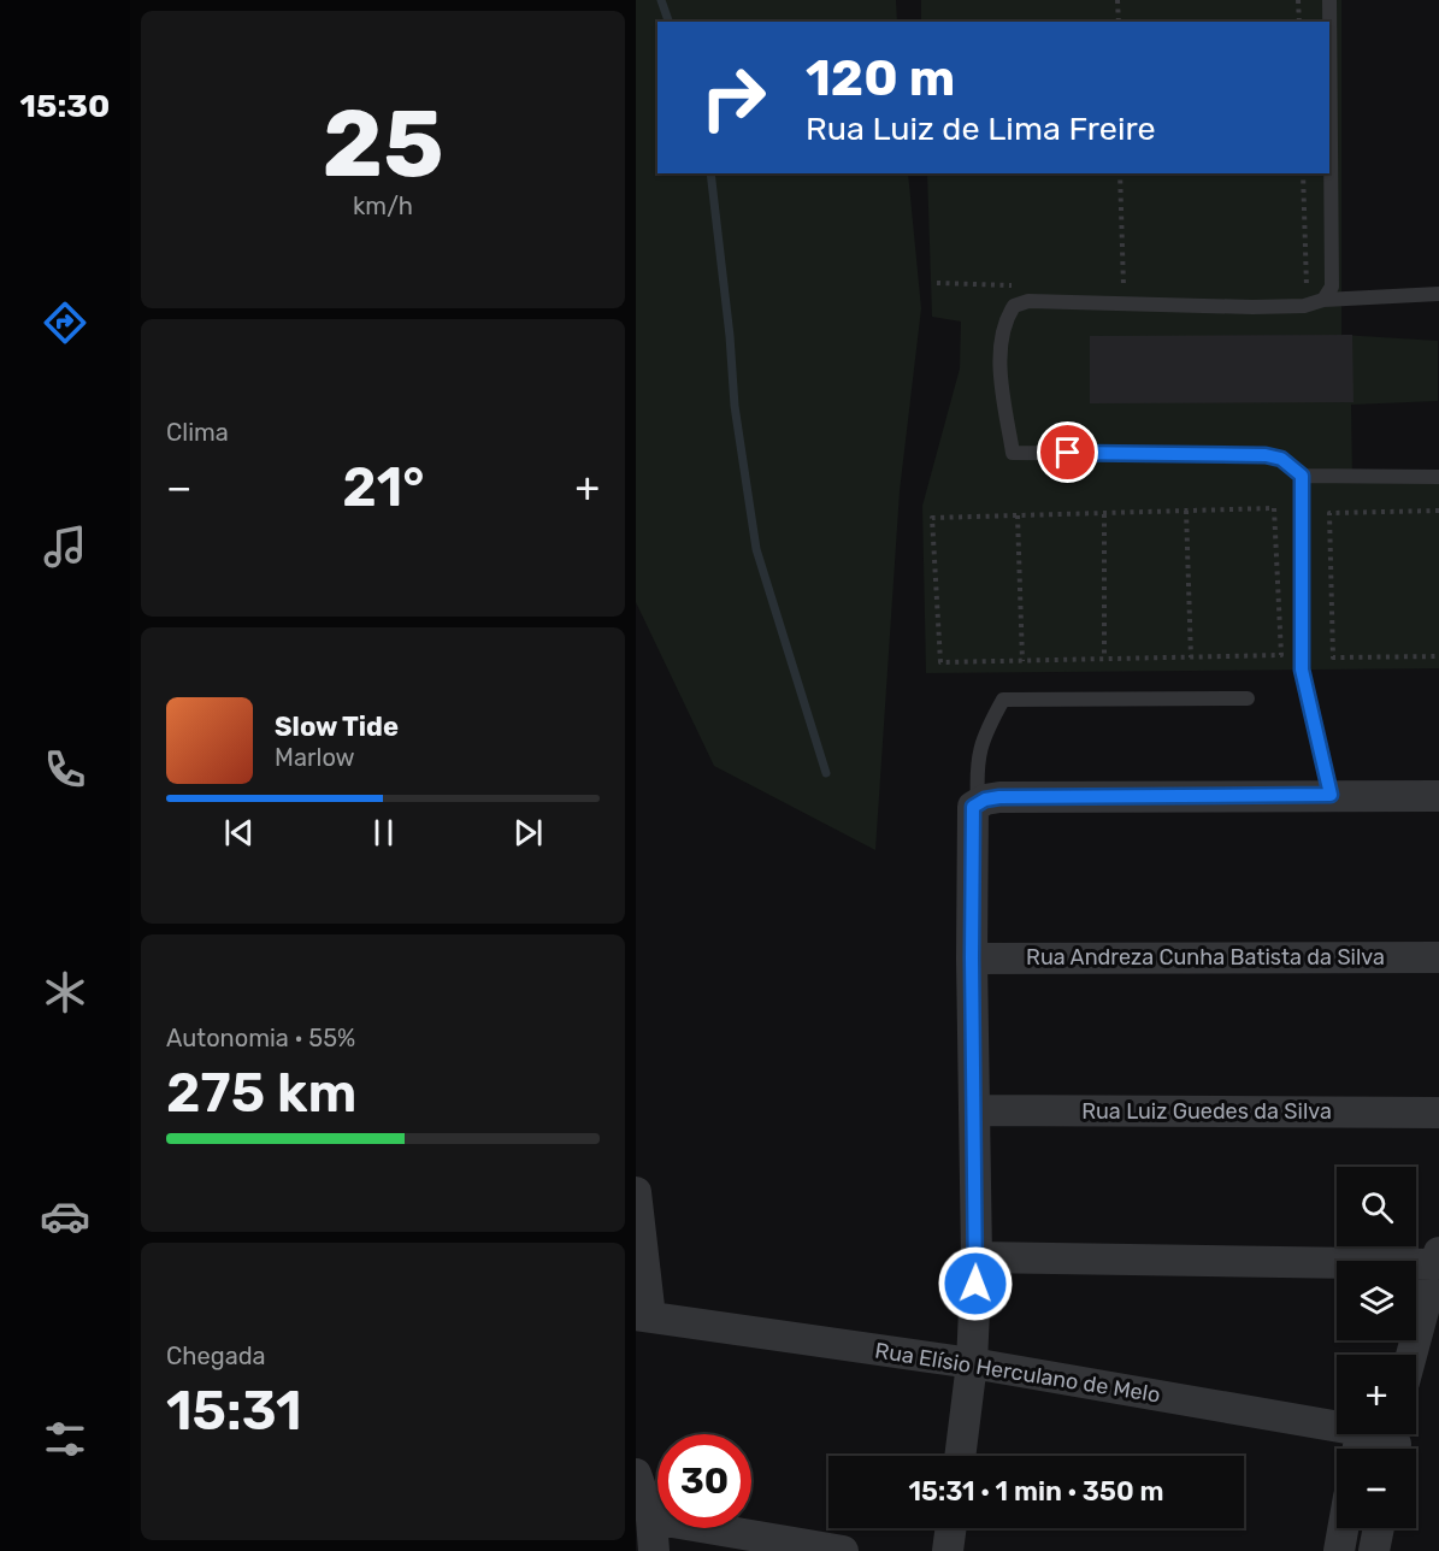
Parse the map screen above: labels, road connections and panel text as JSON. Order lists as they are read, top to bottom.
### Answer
{
  "streets": {
    "street": ["Rua Andreza Cunha Batista da Silva", "Rua Luiz Guedes da Silva", "Rua Elísio Herculano de Melo"]
  },
  "page": {
    "tabs": "15:30",
    "tile": [
      ["25", "km/h"],
      "Clima",
      ["Autonomia · 55%", "275 km"],
      ["Chegada", "15:31"]
    ],
    "turn": ["120 m", "Rua Luiz de Lima Freire"],
    "heat": ["−", "21°", "+"],
    "song": ["Slow Tide", "Marlow"],
    "map_buttons": ["+", "−"],
    "limit": "30",
    "trip": "15:31 · 1 min · 350 m"
  }
}
